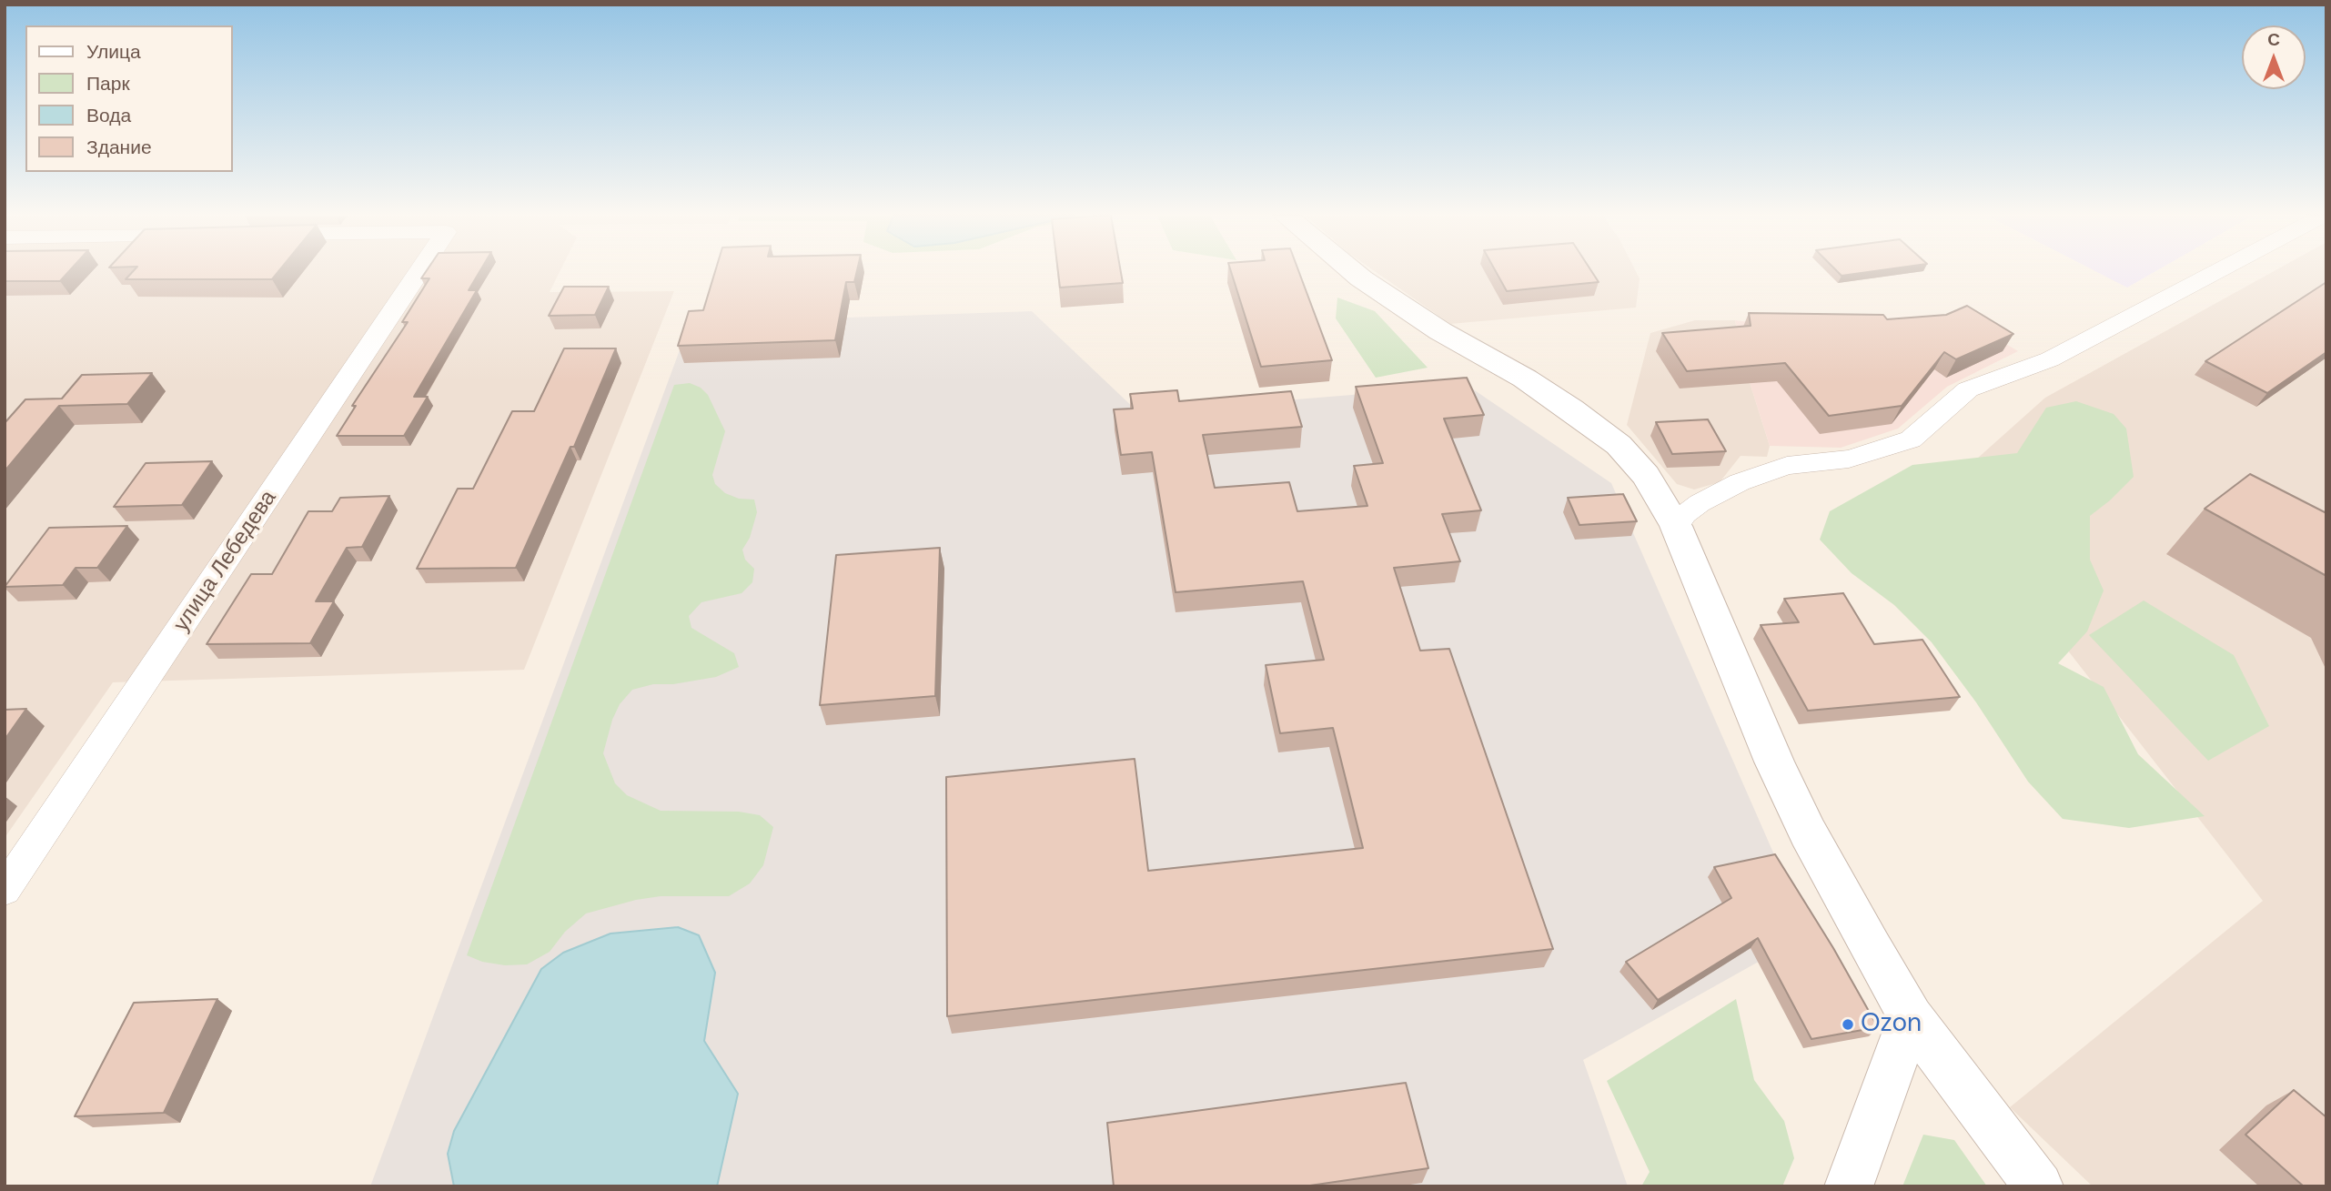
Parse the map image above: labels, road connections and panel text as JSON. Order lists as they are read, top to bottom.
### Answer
{
  "streets": {
    "street": ["улица Лебедева"]
  },
  "places": ["Ozon"],
  "legend": [
    "Улица",
    "Парк",
    "Вода",
    "Здание"
  ],
  "north": "top"
}
